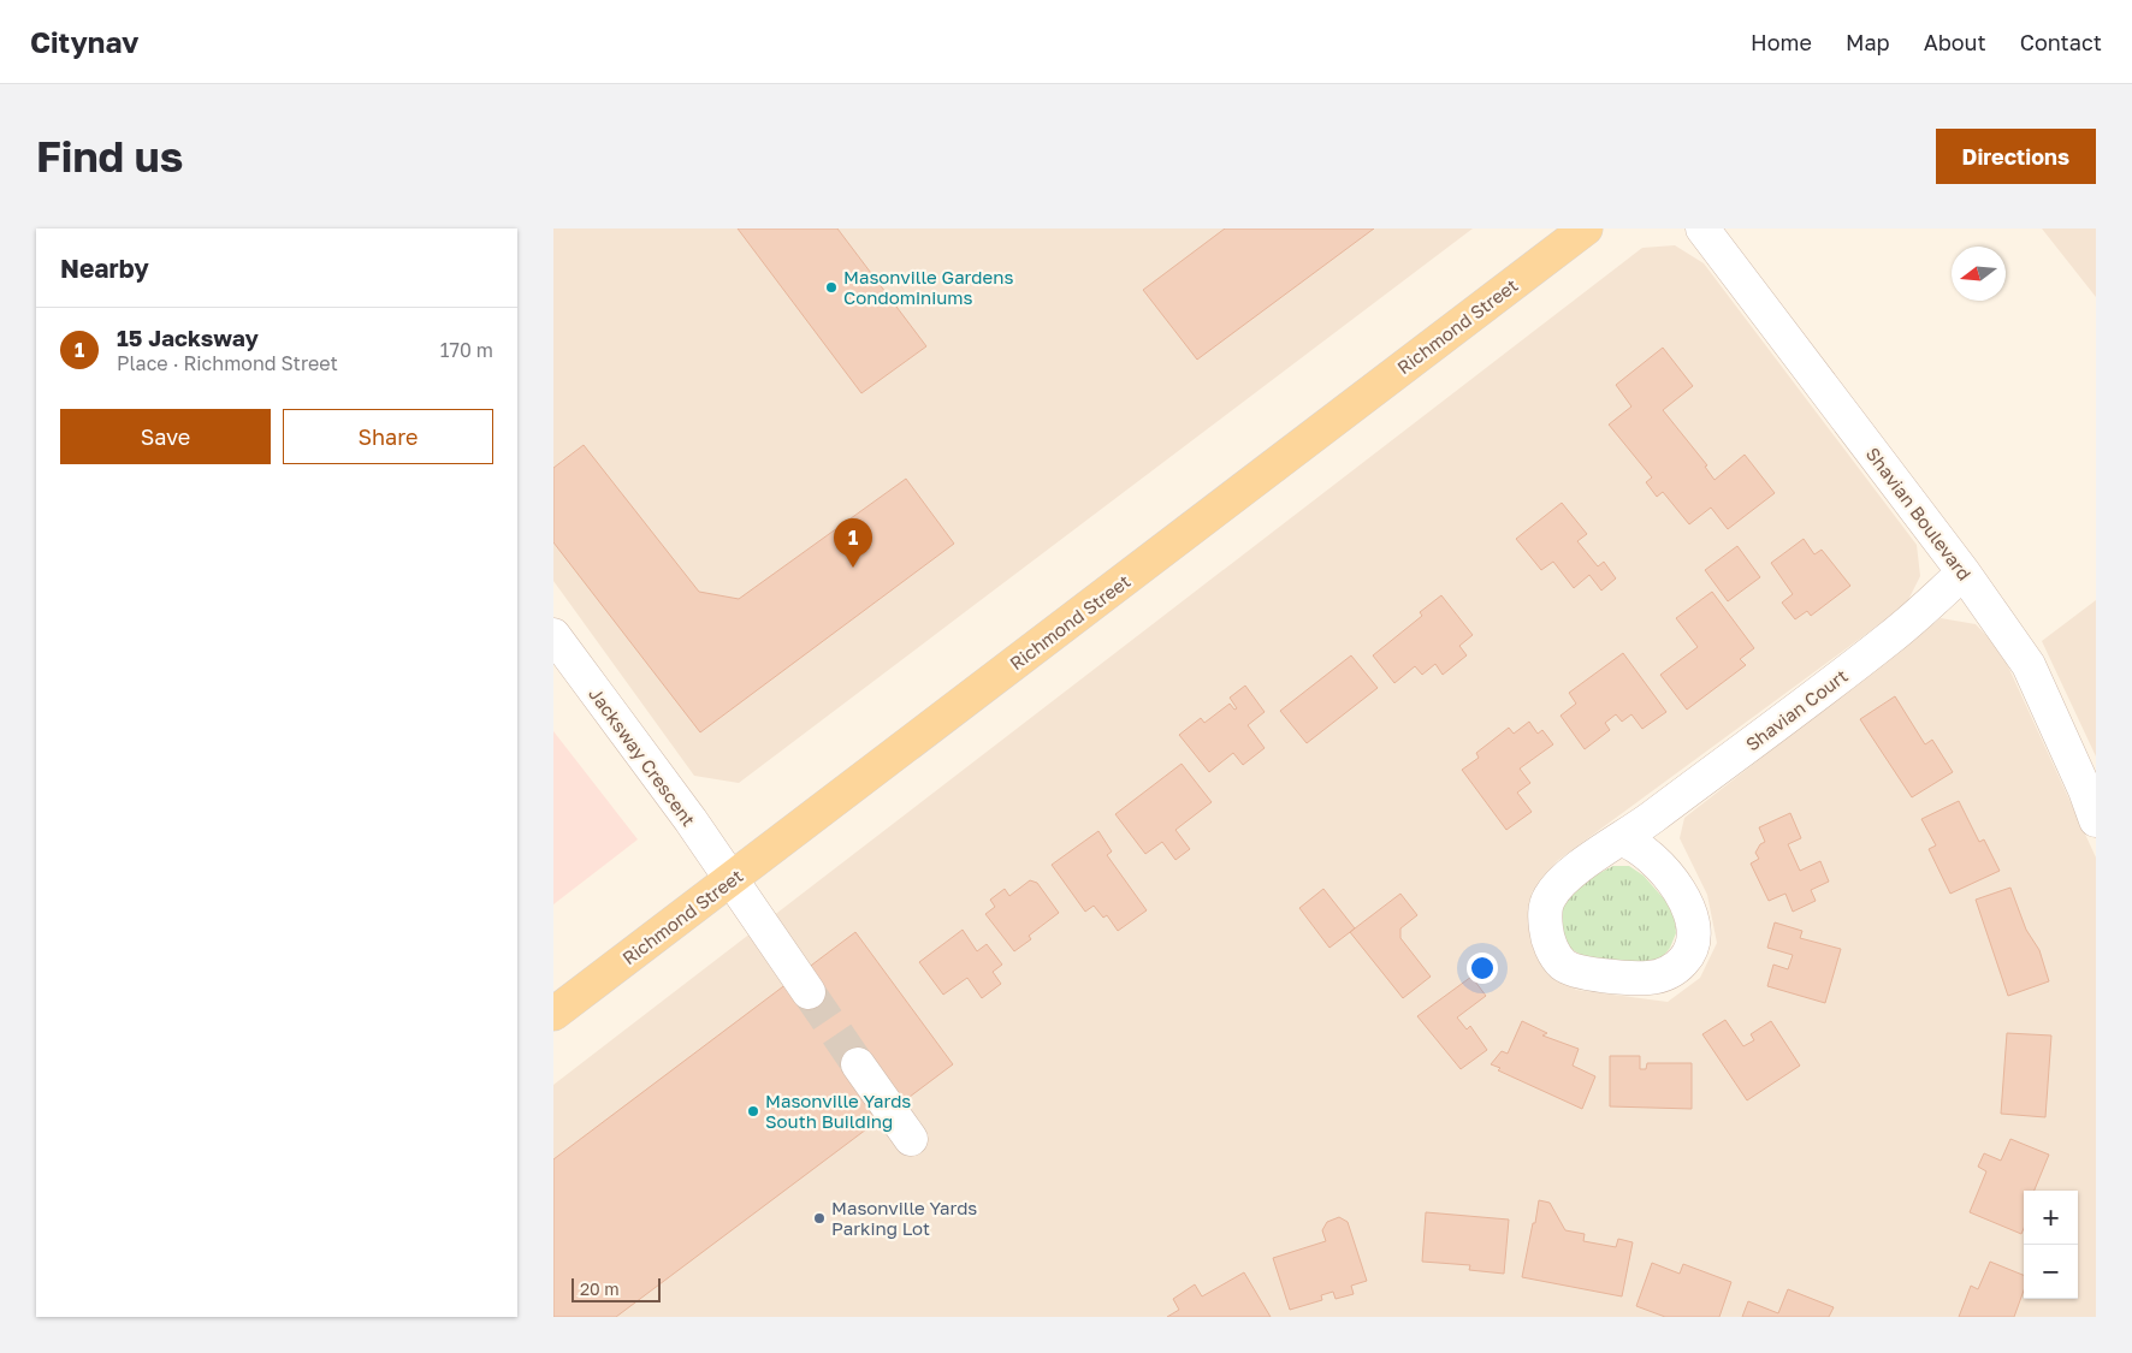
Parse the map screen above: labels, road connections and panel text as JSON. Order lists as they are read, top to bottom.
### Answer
{
  "streets": {
    "main road": ["Richmond Street"],
    "street": ["Shavian Boulevard", "Shavian Court", "Jacksway Crescent"]
  },
  "crossings": [
    ["Richmond Street", "Jacksway Crescent"],
    ["Shavian Boulevard", "Shavian Court"]
  ],
  "places": ["Masonville Gardens Condominiums", "Masonville Yards South Building", "Masonville Yards Parking Lot"],
  "scale_bar": "20 m",
  "north": "left",
  "page": {
    "header": "Citynav",
    "nav": [
      "Home",
      "Map",
      "About",
      "Contact"
    ],
    "buttons": [
      "Directions",
      ["Save", "Share"]
    ],
    "title": "Find us",
    "heading": "Nearby",
    "list": [
      {
        "mark": "1",
        "name": "15 Jacksway",
        "note": "Place · Richmond Street",
        "value": "170 m"
      }
    ],
    "pins": "1",
    "map_buttons": ["+", "−"],
    "scale": "20 m"
  }
}
